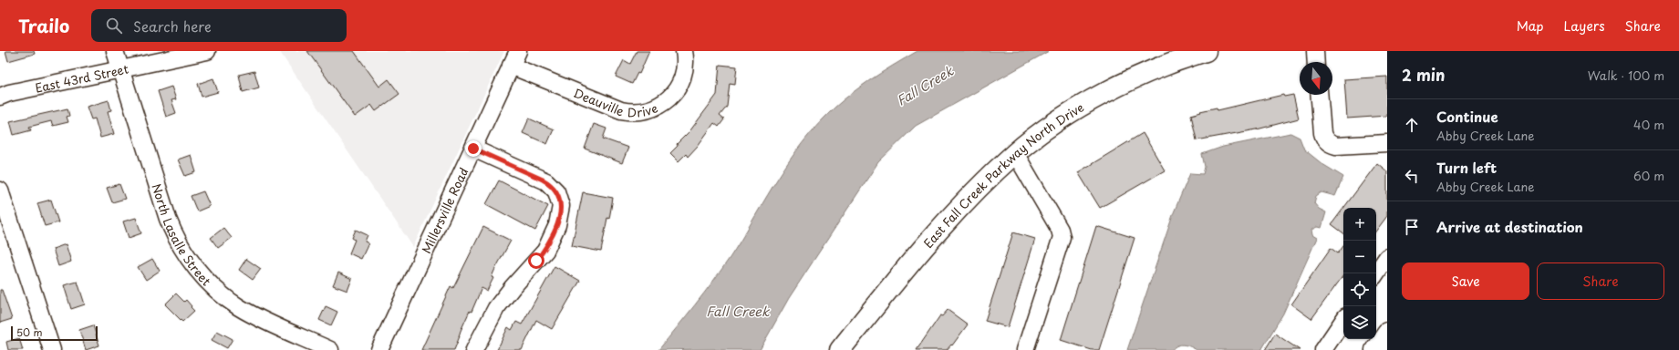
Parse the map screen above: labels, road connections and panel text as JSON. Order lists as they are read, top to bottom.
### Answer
{
  "streets": {
    "main road": ["East Fall Creek Parkway North Drive"],
    "street": [
      "East 43rd Street",
      "Deauville Drive",
      "Millersville Road",
      "North Lasalle Street"
    ]
  },
  "crossings": [
    ["East 43rd Street", "North Lasalle Street"],
    ["Deauville Drive", "Millersville Road"]
  ],
  "water": ["Fall Creek"],
  "scale_bar": "50 m",
  "north": "bottom",
  "page": {
    "header": "Trailo",
    "search": "Search here",
    "nav": ["Map", "Layers", "Share"],
    "heading": ["2 min", "Walk · 100 m"],
    "list": [
      ["Continue", "Abby Creek Lane", "40 m"],
      ["Turn left", "Abby Creek Lane", "60 m"],
      "Arrive at destination"
    ],
    "map_buttons": ["+", "−"],
    "buttons": ["Save", "Share"],
    "scale": "50 m"
  }
}
